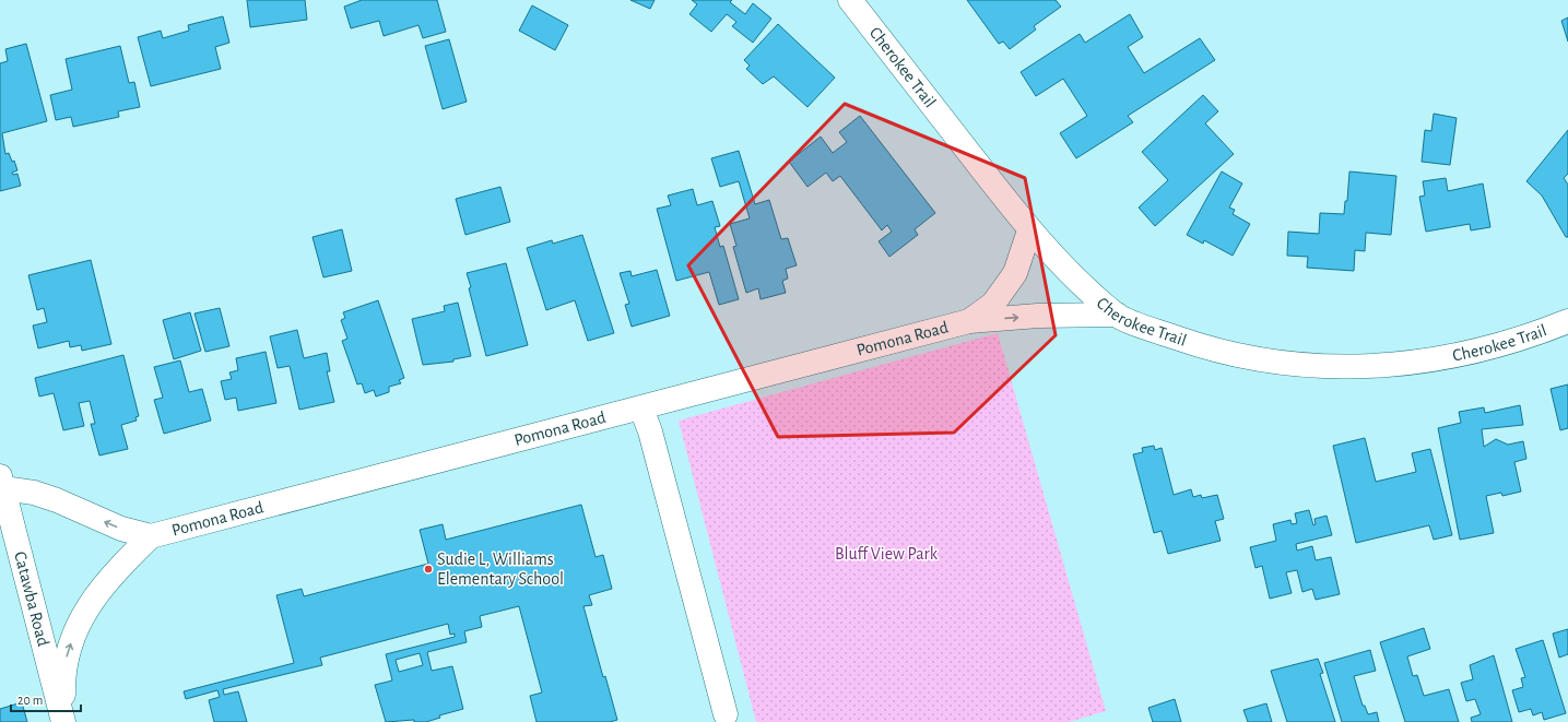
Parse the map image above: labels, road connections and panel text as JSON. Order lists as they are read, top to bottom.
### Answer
{
  "streets": {
    "street": ["Cherokee Trail", "Pomona Road", "Catawba Road"]
  },
  "crossings": [
    ["Cherokee Trail", "Pomona Road"],
    ["Pomona Road", "Catawba Road"]
  ],
  "parks": ["Bluff View Park"],
  "places": ["Sudie L, Williams Elementary School"],
  "scale_bar": "20 m"
}
